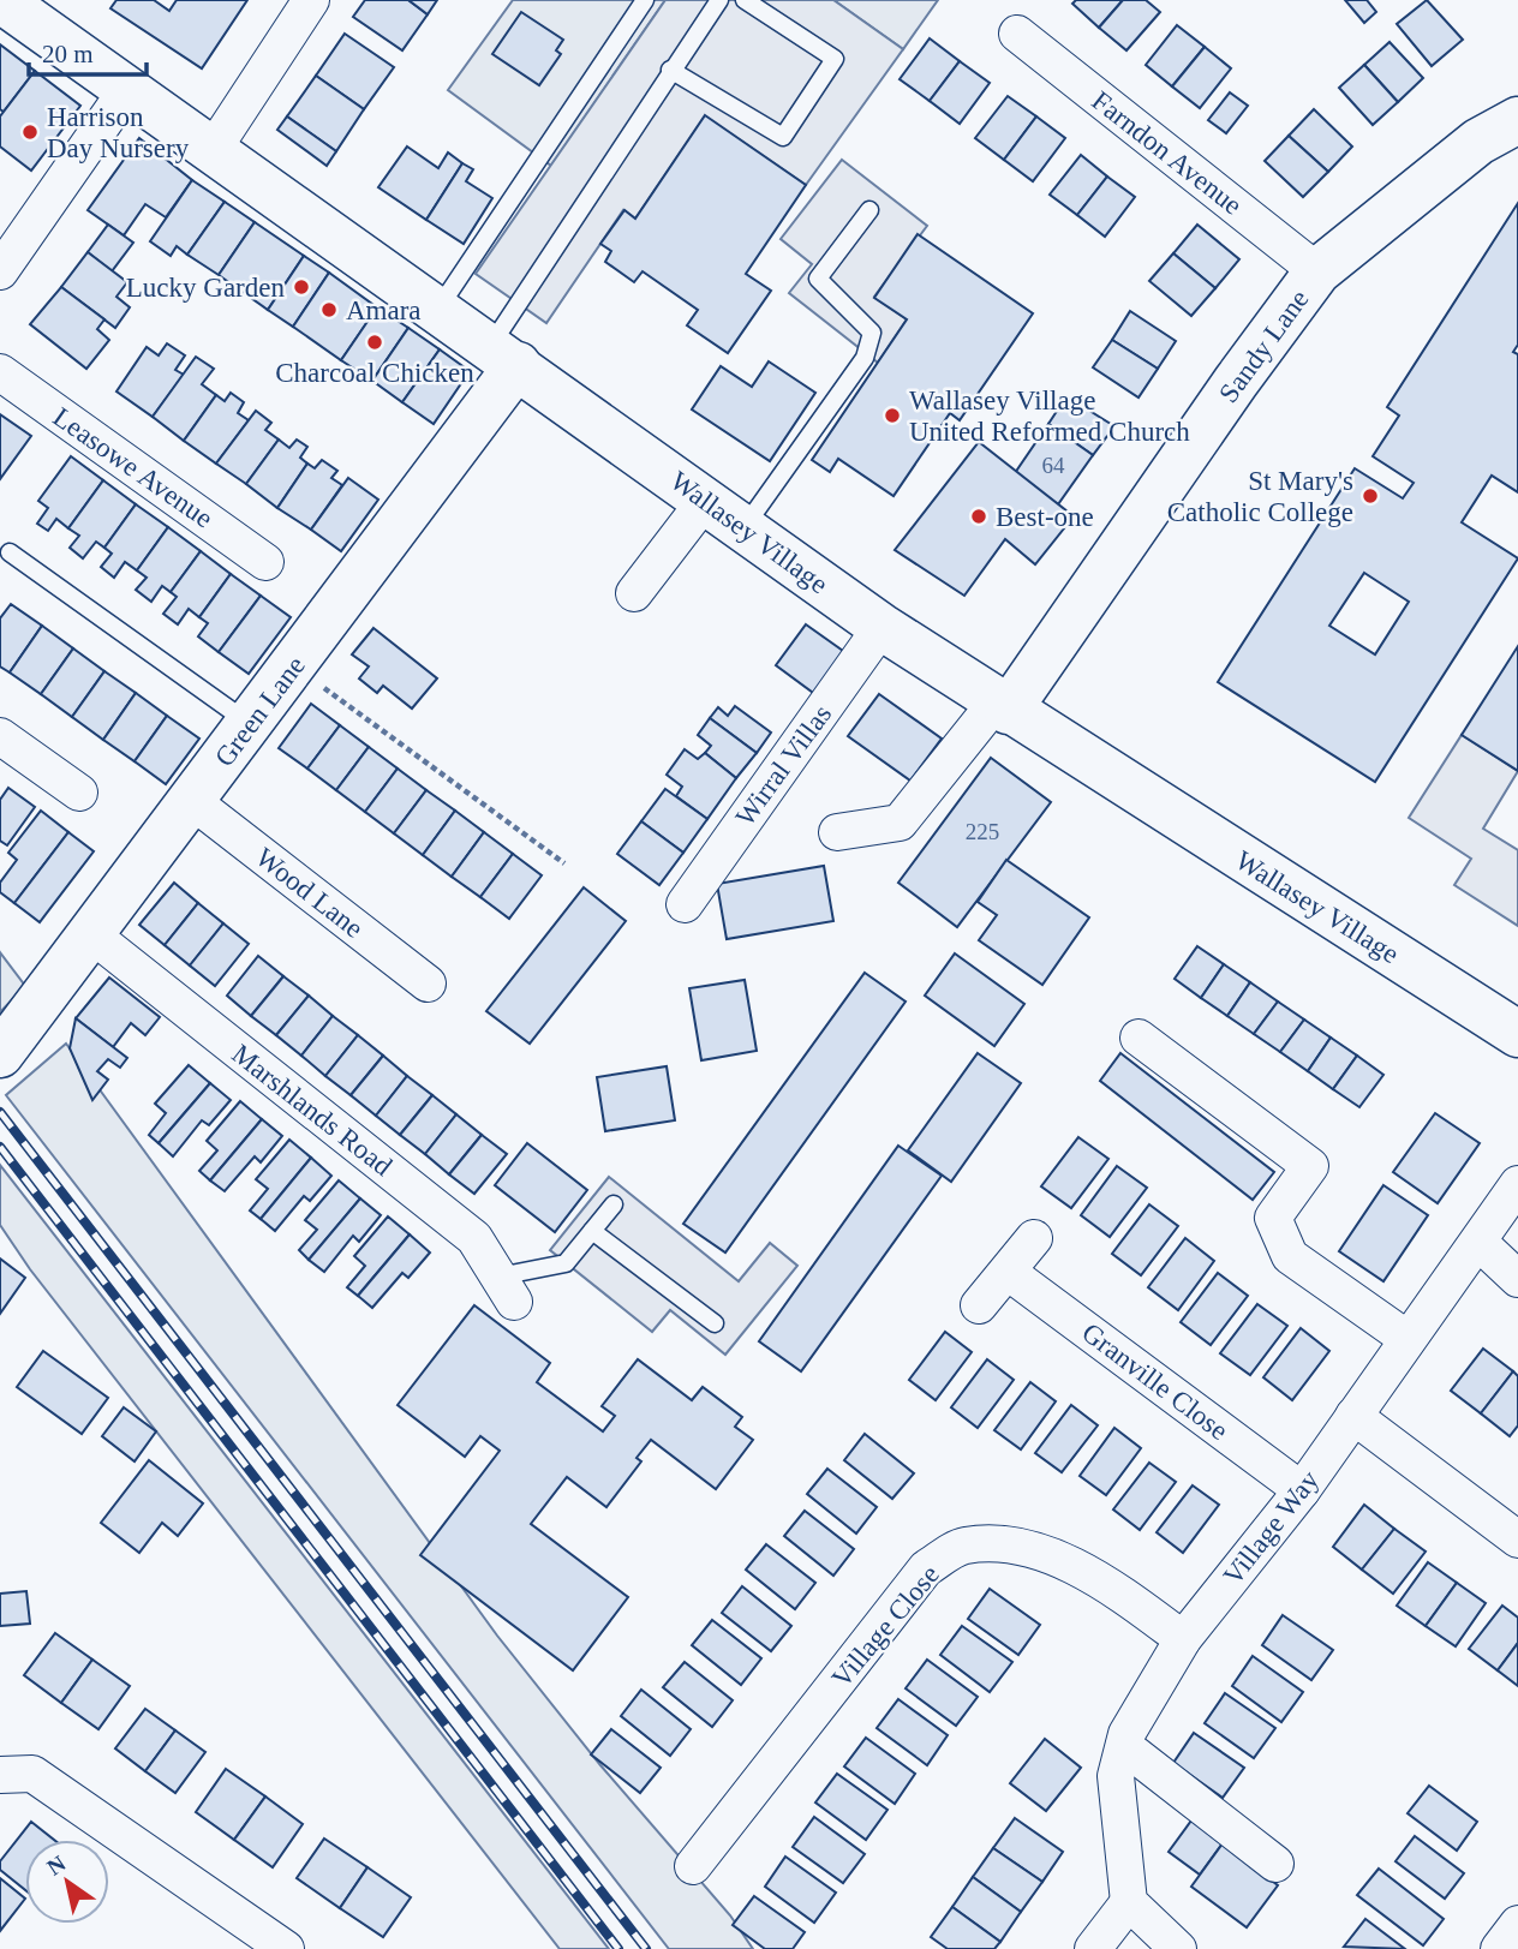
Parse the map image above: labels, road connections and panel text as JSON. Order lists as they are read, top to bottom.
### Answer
{
  "streets": {
    "main road": ["Sandy Lane", "Wallasey Village", "Green Lane"],
    "street": [
      "Farndon Avenue",
      "Leasowe Avenue",
      "Wirral Villas",
      "Wood Lane",
      "Marshlands Road",
      "Granville Close",
      "Village Way",
      "Village Close"
    ]
  },
  "crossings": [
    ["Farndon Avenue", "Sandy Lane"],
    ["Sandy Lane", "Wallasey Village"],
    ["Wallasey Village", "Green Lane"],
    ["Wallasey Village", "Wirral Villas"],
    ["Green Lane", "Wood Lane"],
    ["Green Lane", "Marshlands Road"],
    ["Granville Close", "Village Way"],
    ["Village Way", "Village Close"]
  ],
  "places": [
    "Harrison Day Nursery",
    "Lucky Garden",
    "Amara",
    "Charcoal Chicken",
    "Wallasey Village United Reformed Church",
    "St Mary's Catholic College",
    "Best-one"
  ],
  "house_numbers": ["64", "225"],
  "scale_bar": "20 m",
  "north": "top left"
}
